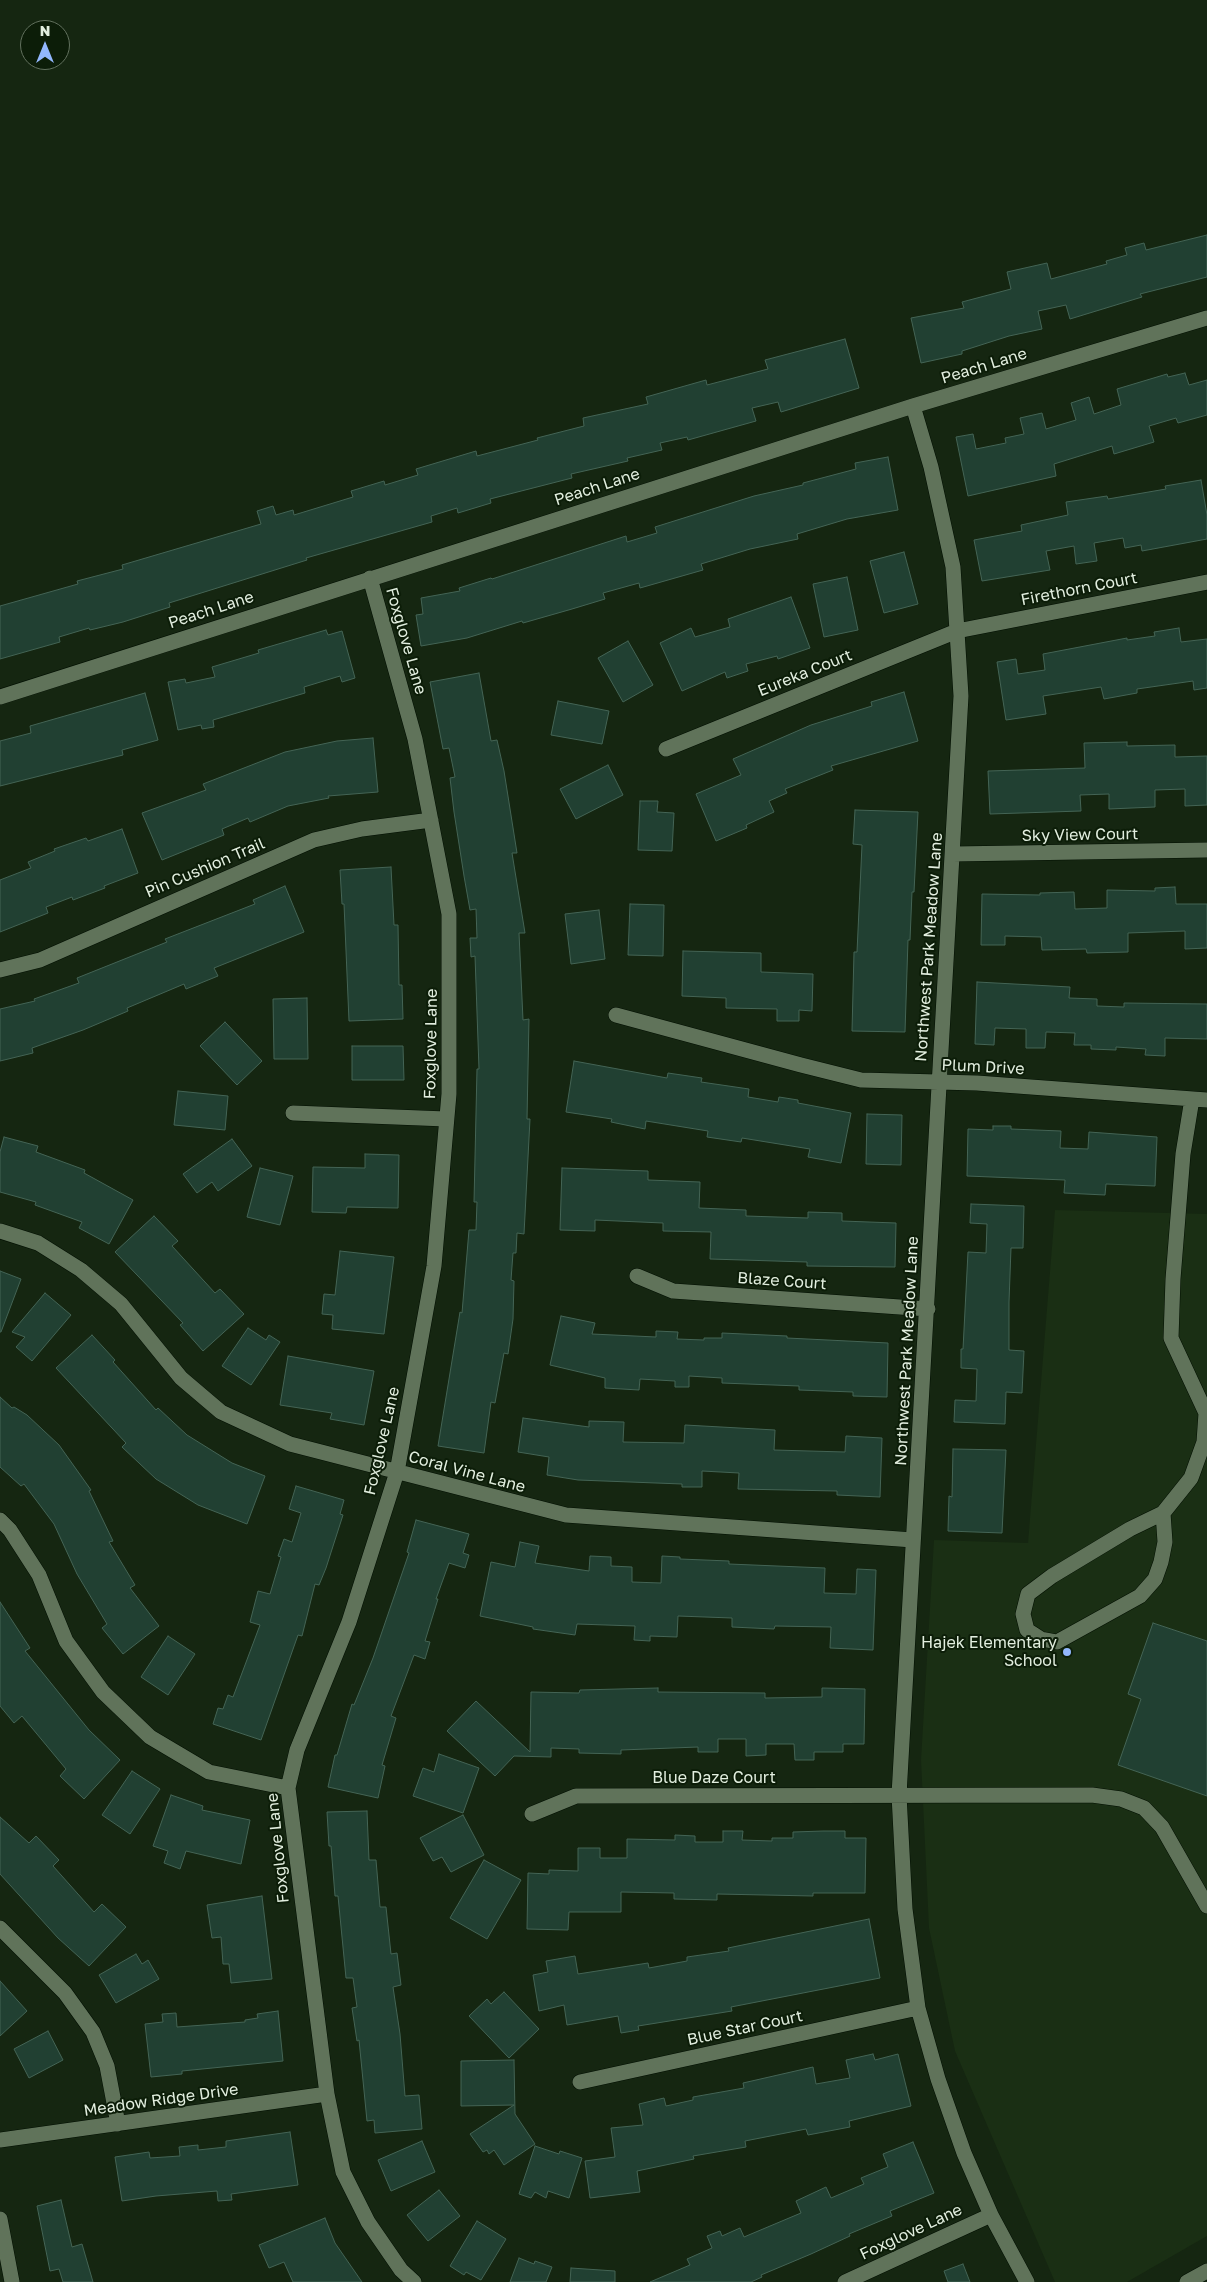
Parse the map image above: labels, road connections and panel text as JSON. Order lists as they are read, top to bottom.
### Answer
{
  "streets": {
    "street": [
      "Peach Lane",
      "Firethorn Court",
      "Foxglove Lane",
      "Eureka Court",
      "Sky View Court",
      "Pin Cushion Trail",
      "Northwest Park Meadow Lane",
      "Plum Drive",
      "Blaze Court",
      "Coral Vine Lane",
      "Blue Daze Court",
      "Blue Star Court",
      "Meadow Ridge Drive"
    ]
  },
  "crossings": [
    ["Peach Lane", "Foxglove Lane"],
    ["Peach Lane", "Northwest Park Meadow Lane"],
    ["Firethorn Court", "Eureka Court"],
    ["Firethorn Court", "Northwest Park Meadow Lane"],
    ["Foxglove Lane", "Pin Cushion Trail"],
    ["Foxglove Lane", "Northwest Park Meadow Lane"],
    ["Foxglove Lane", "Coral Vine Lane"],
    ["Foxglove Lane", "Meadow Ridge Drive"],
    ["Eureka Court", "Northwest Park Meadow Lane"],
    ["Sky View Court", "Northwest Park Meadow Lane"],
    ["Northwest Park Meadow Lane", "Plum Drive"],
    ["Northwest Park Meadow Lane", "Blaze Court"],
    ["Northwest Park Meadow Lane", "Coral Vine Lane"],
    ["Northwest Park Meadow Lane", "Blue Daze Court"],
    ["Northwest Park Meadow Lane", "Blue Star Court"]
  ],
  "places": ["Hajek Elementary School"],
  "north": "top"
}
